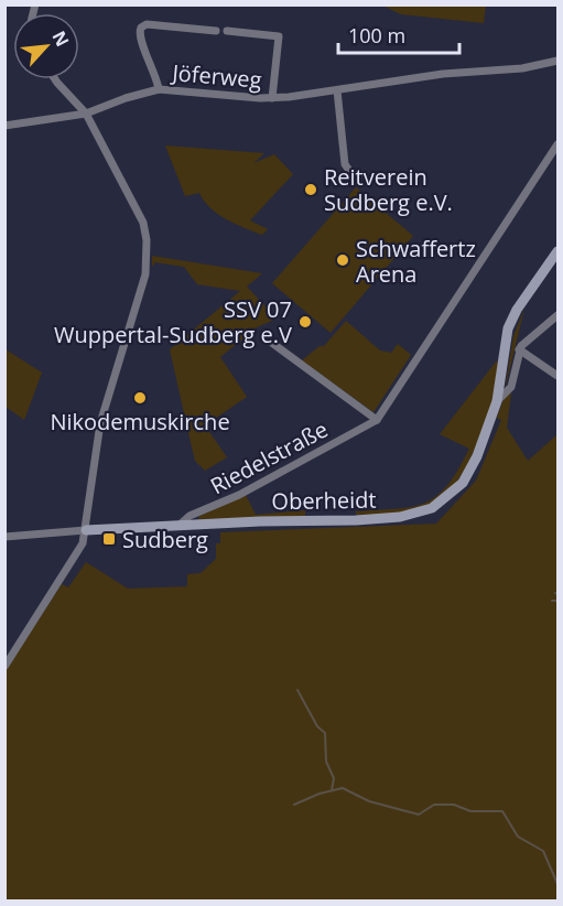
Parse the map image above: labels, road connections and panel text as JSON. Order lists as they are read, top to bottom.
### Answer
{
  "streets": {
    "street": ["Jöferweg", "Riedelstraße", "Oberheidt"]
  },
  "crossings": [
    ["Riedelstraße", "Oberheidt"]
  ],
  "places": {
    "other": [
      "Reitverein Sudberg e.V.",
      "Schwaffertz Arena",
      "SSV 07 Wuppertal-Sudberg e.V",
      "Nikodemuskirche"
    ],
    "transit": ["Sudberg"]
  },
  "scale_bar": "100 m",
  "north": "top right"
}
